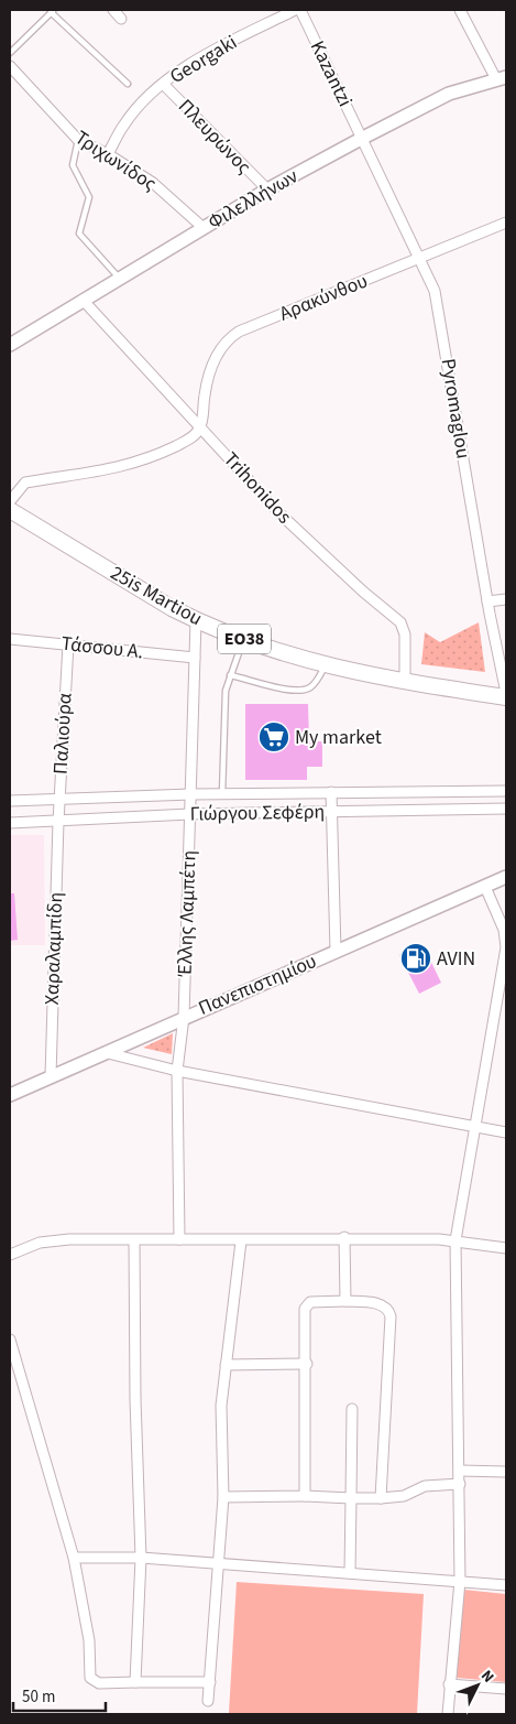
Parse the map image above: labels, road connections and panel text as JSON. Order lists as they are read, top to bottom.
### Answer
{
  "streets": {
    "main road": ["25is Martiou", "ΕΟ38"],
    "street": [
      "Georgaki",
      "Kazantzi",
      "Πλευρώνος",
      "Τριχωνίδος",
      "Φιλελλήνων",
      "Αρακύνθου",
      "Pyromaglou",
      "Trihonidos",
      "Τάσσου Α.",
      "Παλιούρα",
      "Γιώργου Σεφέρη",
      "Έλλης Λαμπέτη",
      "Χαραλαμπίδη",
      "Πανεπιστημίου"
    ]
  },
  "crossings": [
    ["Georgaki", "Πλευρώνος"],
    ["Georgaki", "Τριχωνίδος"],
    ["Kazantzi", "Φιλελλήνων"],
    ["Kazantzi", "Pyromaglou"],
    ["Πλευρώνος", "Φιλελλήνων"],
    ["Τριχωνίδος", "Φιλελλήνων"],
    ["Φιλελλήνων", "Pyromaglou"],
    ["Φιλελλήνων", "Trihonidos"],
    ["Αρακύνθου", "Pyromaglou"],
    ["Αρακύνθου", "Trihonidos"],
    ["Pyromaglou", "25is Martiou"],
    ["Trihonidos", "25is Martiou"],
    ["25is Martiou", "Έλλης Λαμπέτη"],
    ["Τάσσου Α.", "Παλιούρα"],
    ["Τάσσου Α.", "Έλλης Λαμπέτη"],
    ["Παλιούρα", "Γιώργου Σεφέρη"],
    ["Παλιούρα", "Χαραλαμπίδη"],
    ["Γιώργου Σεφέρη", "Έλλης Λαμπέτη"],
    ["Γιώργου Σεφέρη", "Χαραλαμπίδη"],
    ["Έλλης Λαμπέτη", "Πανεπιστημίου"],
    ["Χαραλαμπίδη", "Πανεπιστημίου"]
  ],
  "places": {
    "supermarket": ["My market"],
    "fuel station": ["AVIN"]
  },
  "scale_bar": "50 m",
  "north": "top right"
}
